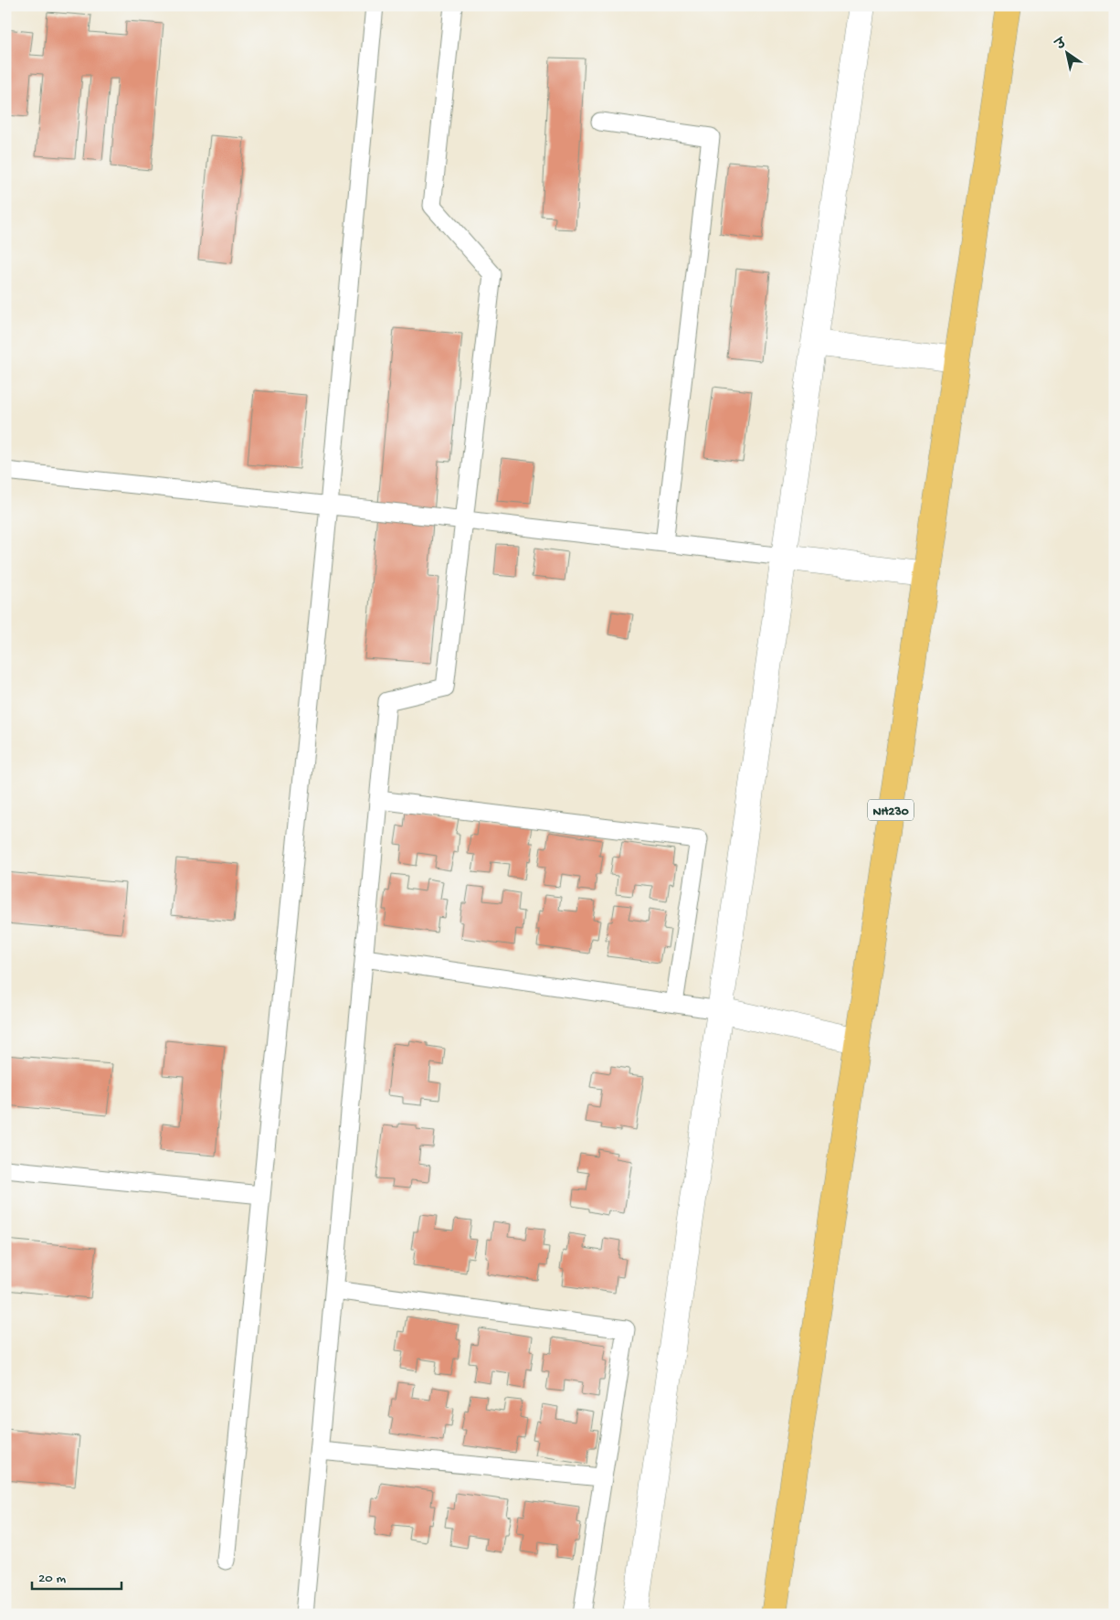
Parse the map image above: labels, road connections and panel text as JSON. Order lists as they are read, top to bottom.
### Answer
{
  "streets": {
    "highway": ["NH230"]
  },
  "scale_bar": "20 m",
  "north": "top left"
}
